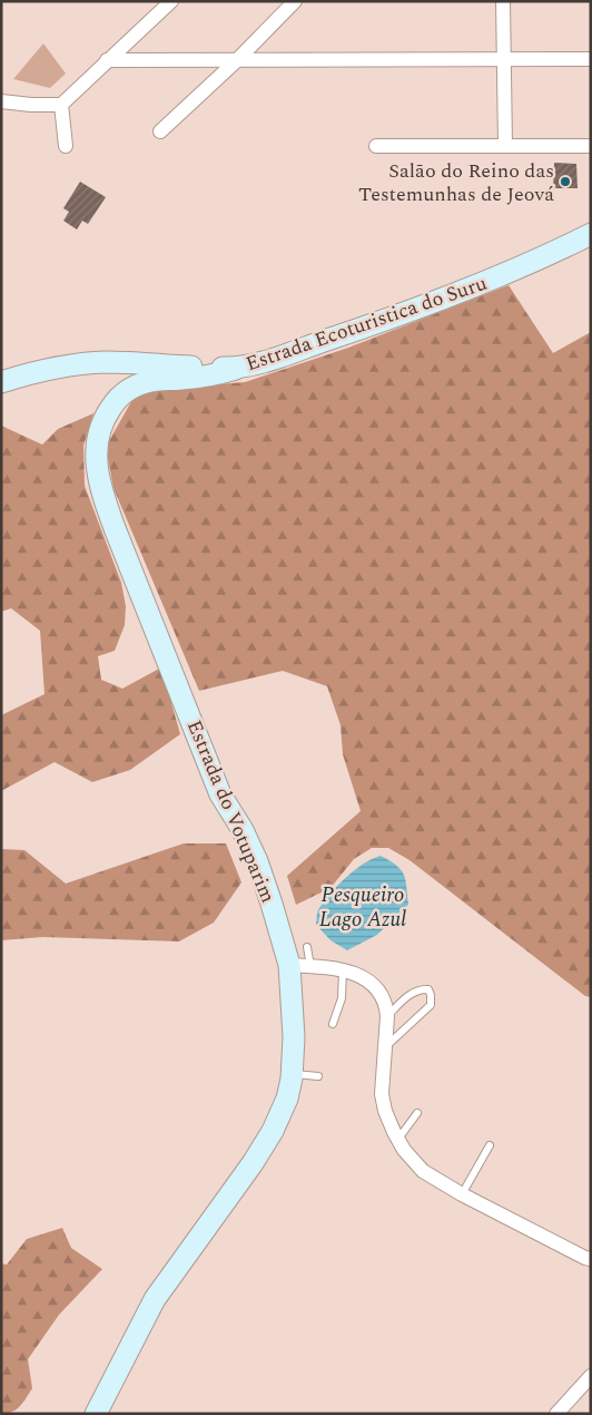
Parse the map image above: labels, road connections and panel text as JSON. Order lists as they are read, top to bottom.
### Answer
{
  "streets": {
    "street": ["Estrada Ecoturistica do Suru", "Estrada do Votuparim"]
  },
  "crossings": [
    ["Estrada Ecoturistica do Suru", "Estrada do Votuparim"]
  ],
  "water": ["Pesqueiro Lago Azul"],
  "places": ["Salão do Reino das Testemunhas de Jeová"]
}
